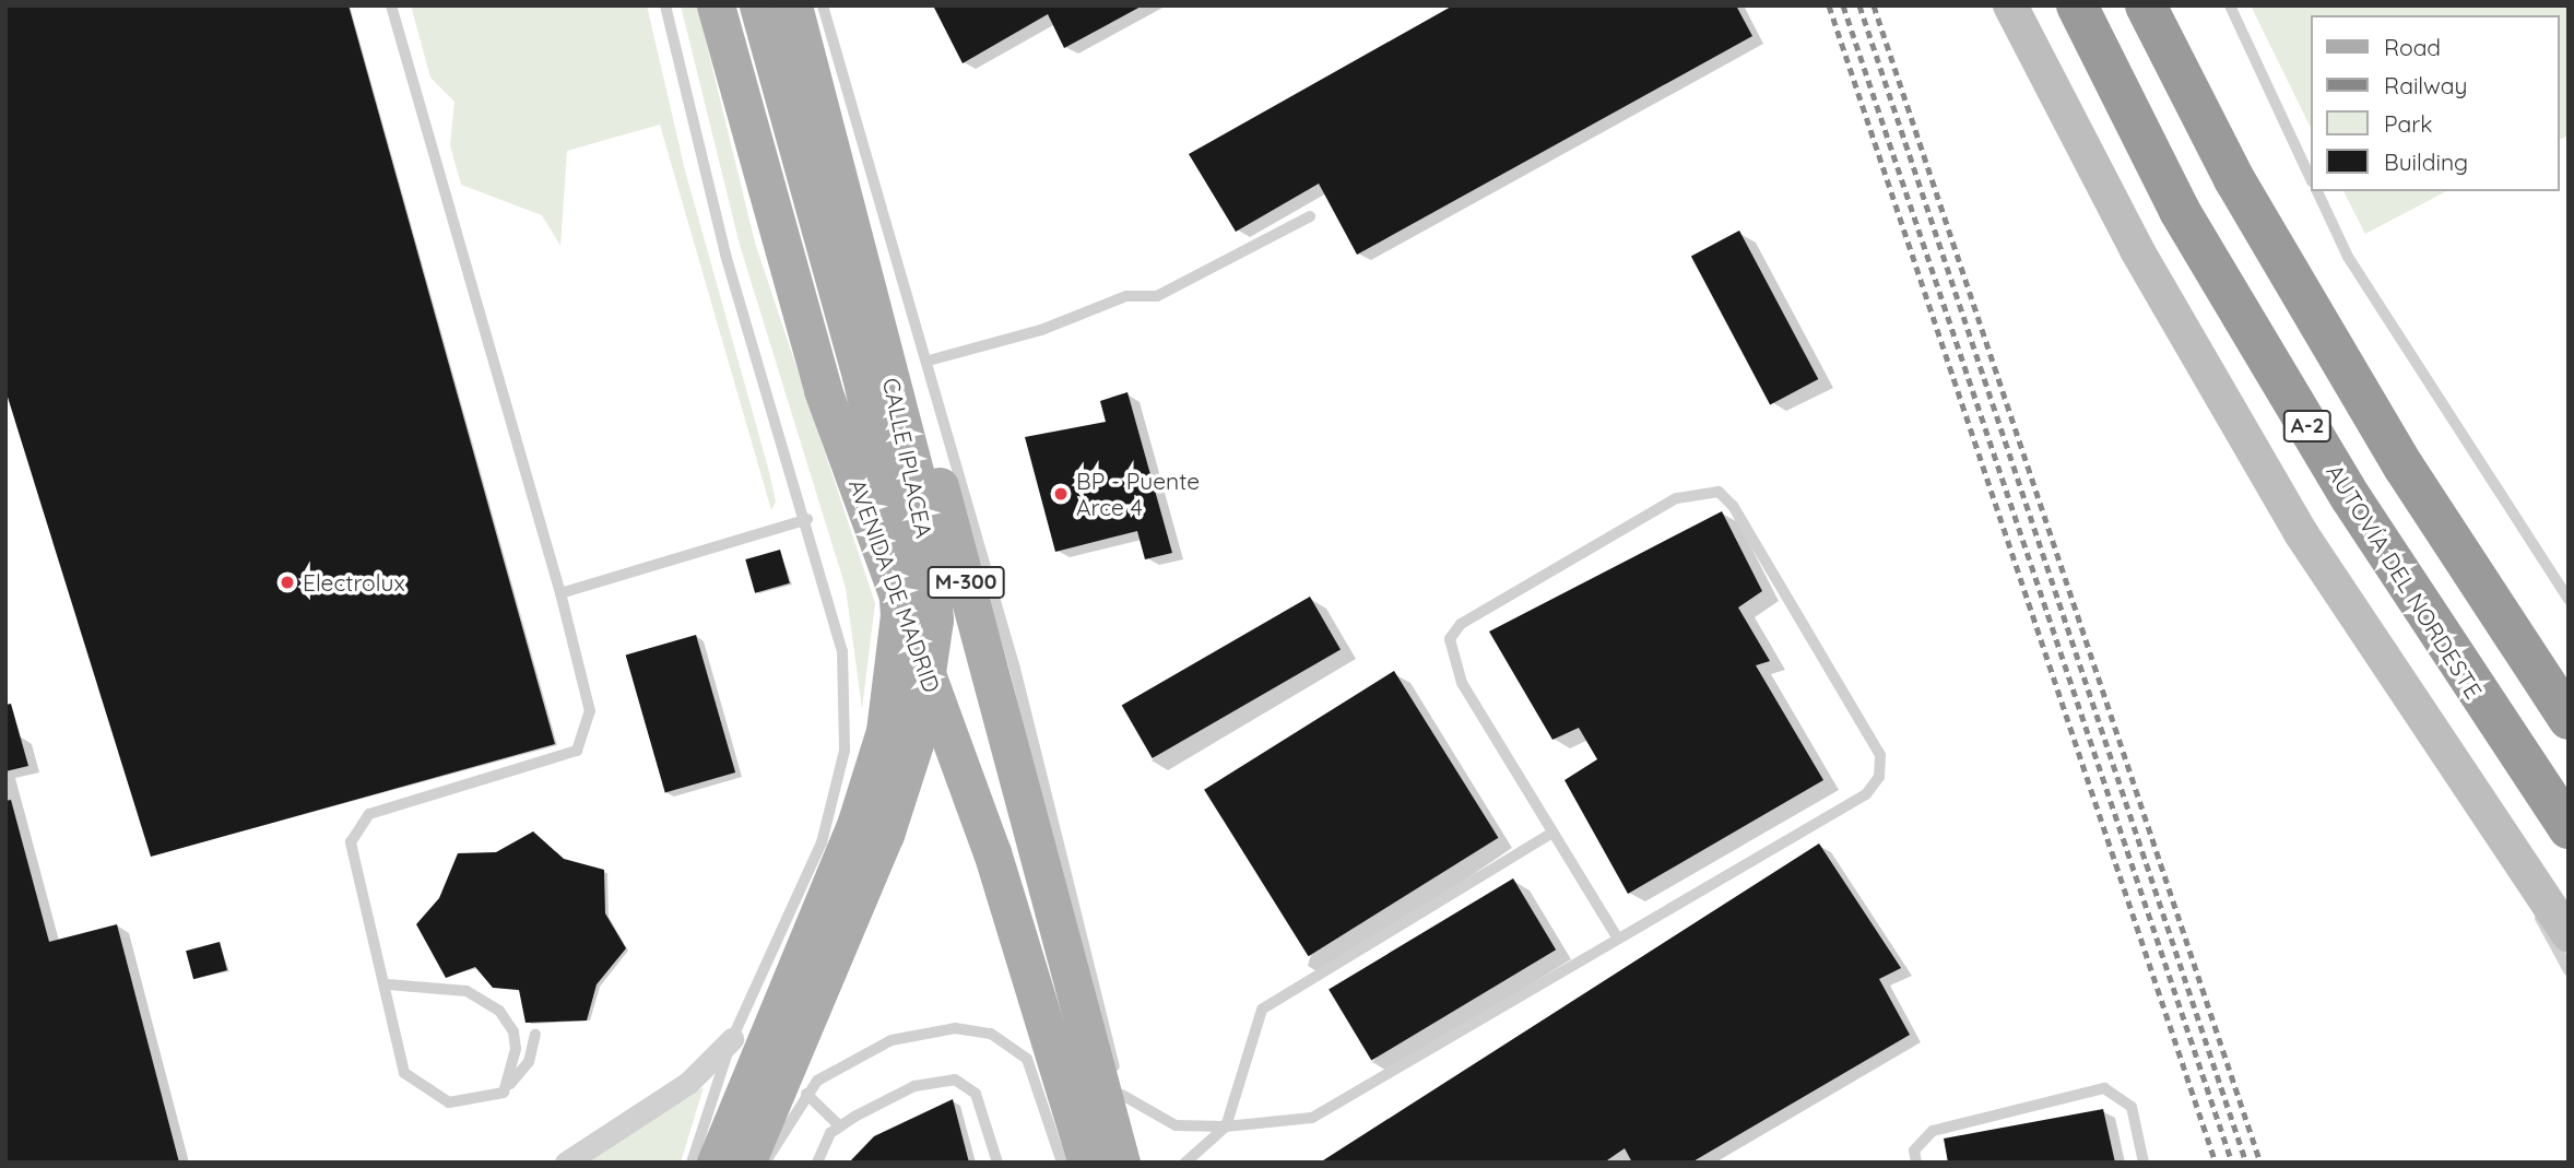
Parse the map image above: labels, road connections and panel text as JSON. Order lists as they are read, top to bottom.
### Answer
{
  "streets": {
    "highway": ["A-2", "AUTOVÍA DEL NORDESTE"],
    "main road": ["CALLE IPLACEA", "M-300", "AVENIDA DE MADRID"]
  },
  "crossings": [
    ["CALLE IPLACEA", "M-300"]
  ],
  "places": ["BP - Puente Arce 4", "Electrolux"],
  "legend": [
    "Road",
    "Railway",
    "Park",
    "Building"
  ]
}
